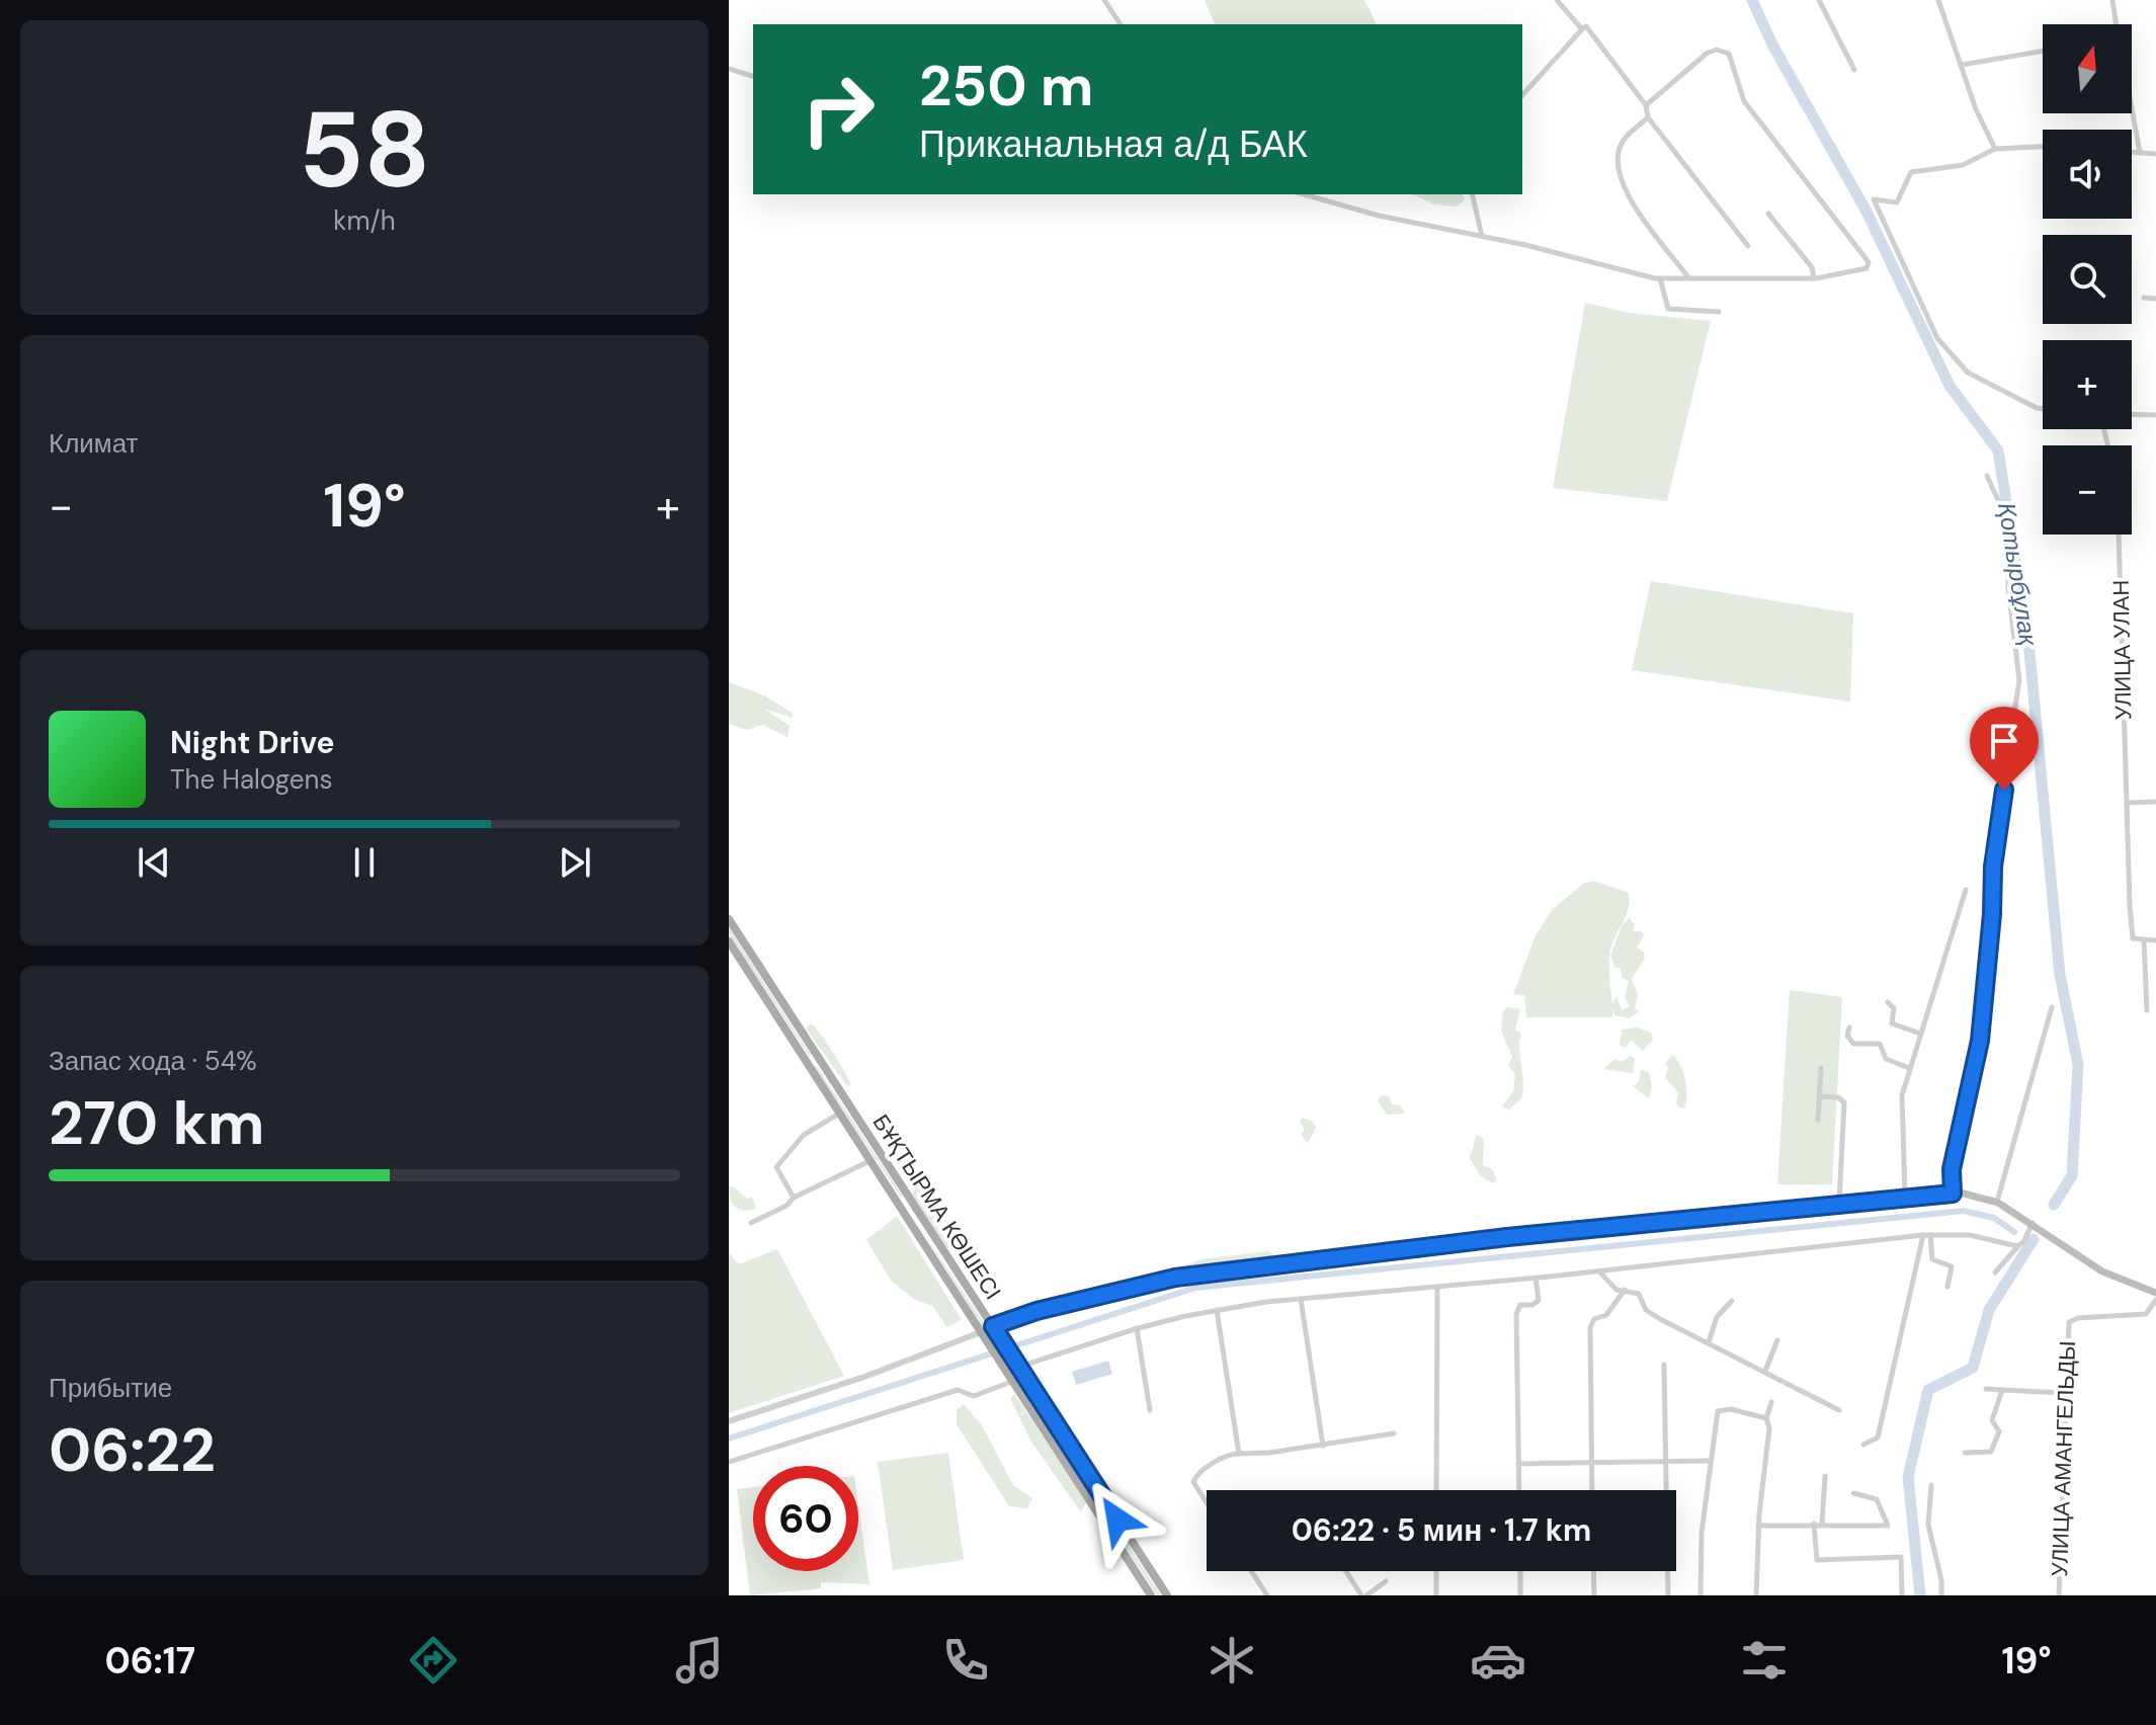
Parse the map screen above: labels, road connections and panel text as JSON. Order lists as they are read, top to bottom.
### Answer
{
  "streets": {
    "main road": ["БҰҚТЫРМА КӨШЕСІ"],
    "street": ["УЛИЦА УЛАН", "УЛИЦА АМАНГЕЛЬДЫ"]
  },
  "water": ["Қотырбұлақ"],
  "north": "top",
  "page": {
    "tile": [
      ["58", "km/h"],
      "Климат",
      ["Запас хода · 54%", "270 km"],
      ["Прибытие", "06:22"]
    ],
    "map_buttons": ["+", "−"],
    "turn": ["250 m", "Приканальная а/д БАК"],
    "heat": ["−", "19°", "+"],
    "song": ["Night Drive", "The Halogens"],
    "limit": "60",
    "trip": "06:22 · 5 мин · 1.7 km",
    "tabs": ["06:17", "19°"]
  }
}
